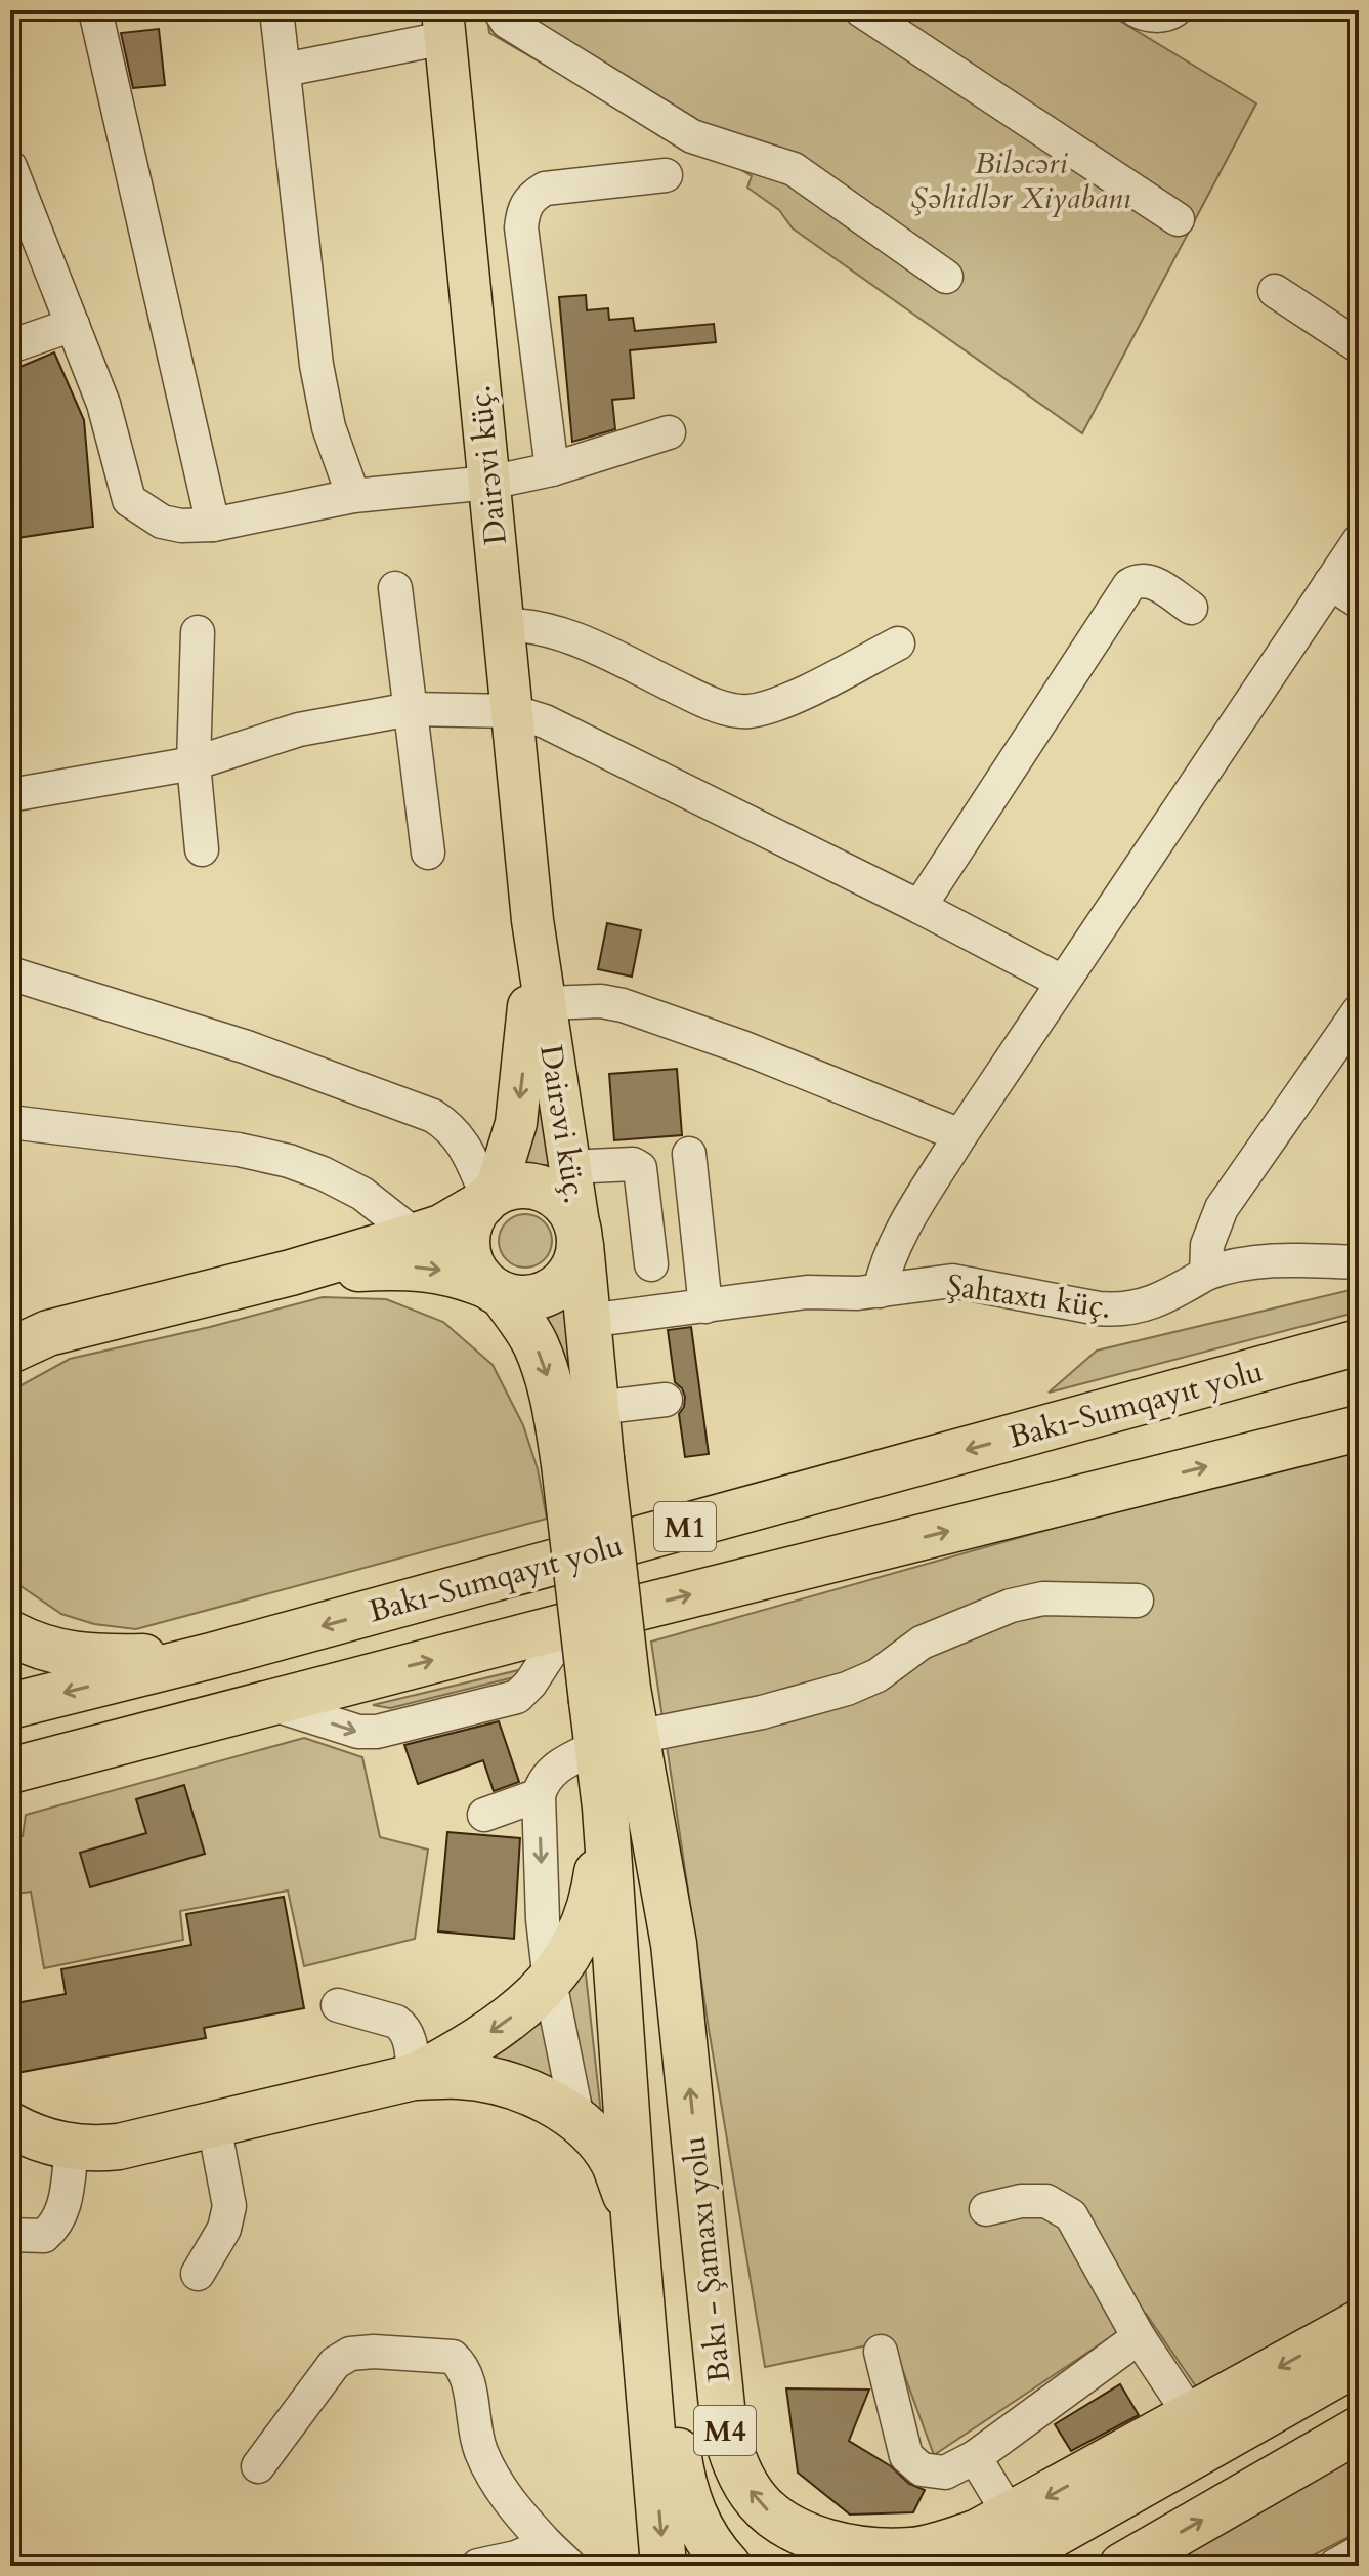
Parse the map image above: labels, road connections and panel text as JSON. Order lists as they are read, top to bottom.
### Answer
{
  "streets": {
    "highway": [
      "Bakı-Sumqayıt yolu",
      "M1",
      "Bakı - Şamaxı yolu",
      "M4"
    ],
    "main road": ["Dairəvi küç."],
    "street": ["Şahtaxtı küç."]
  },
  "parks": ["Biləcəri Şəhidlər Xiyabanı"]
}
